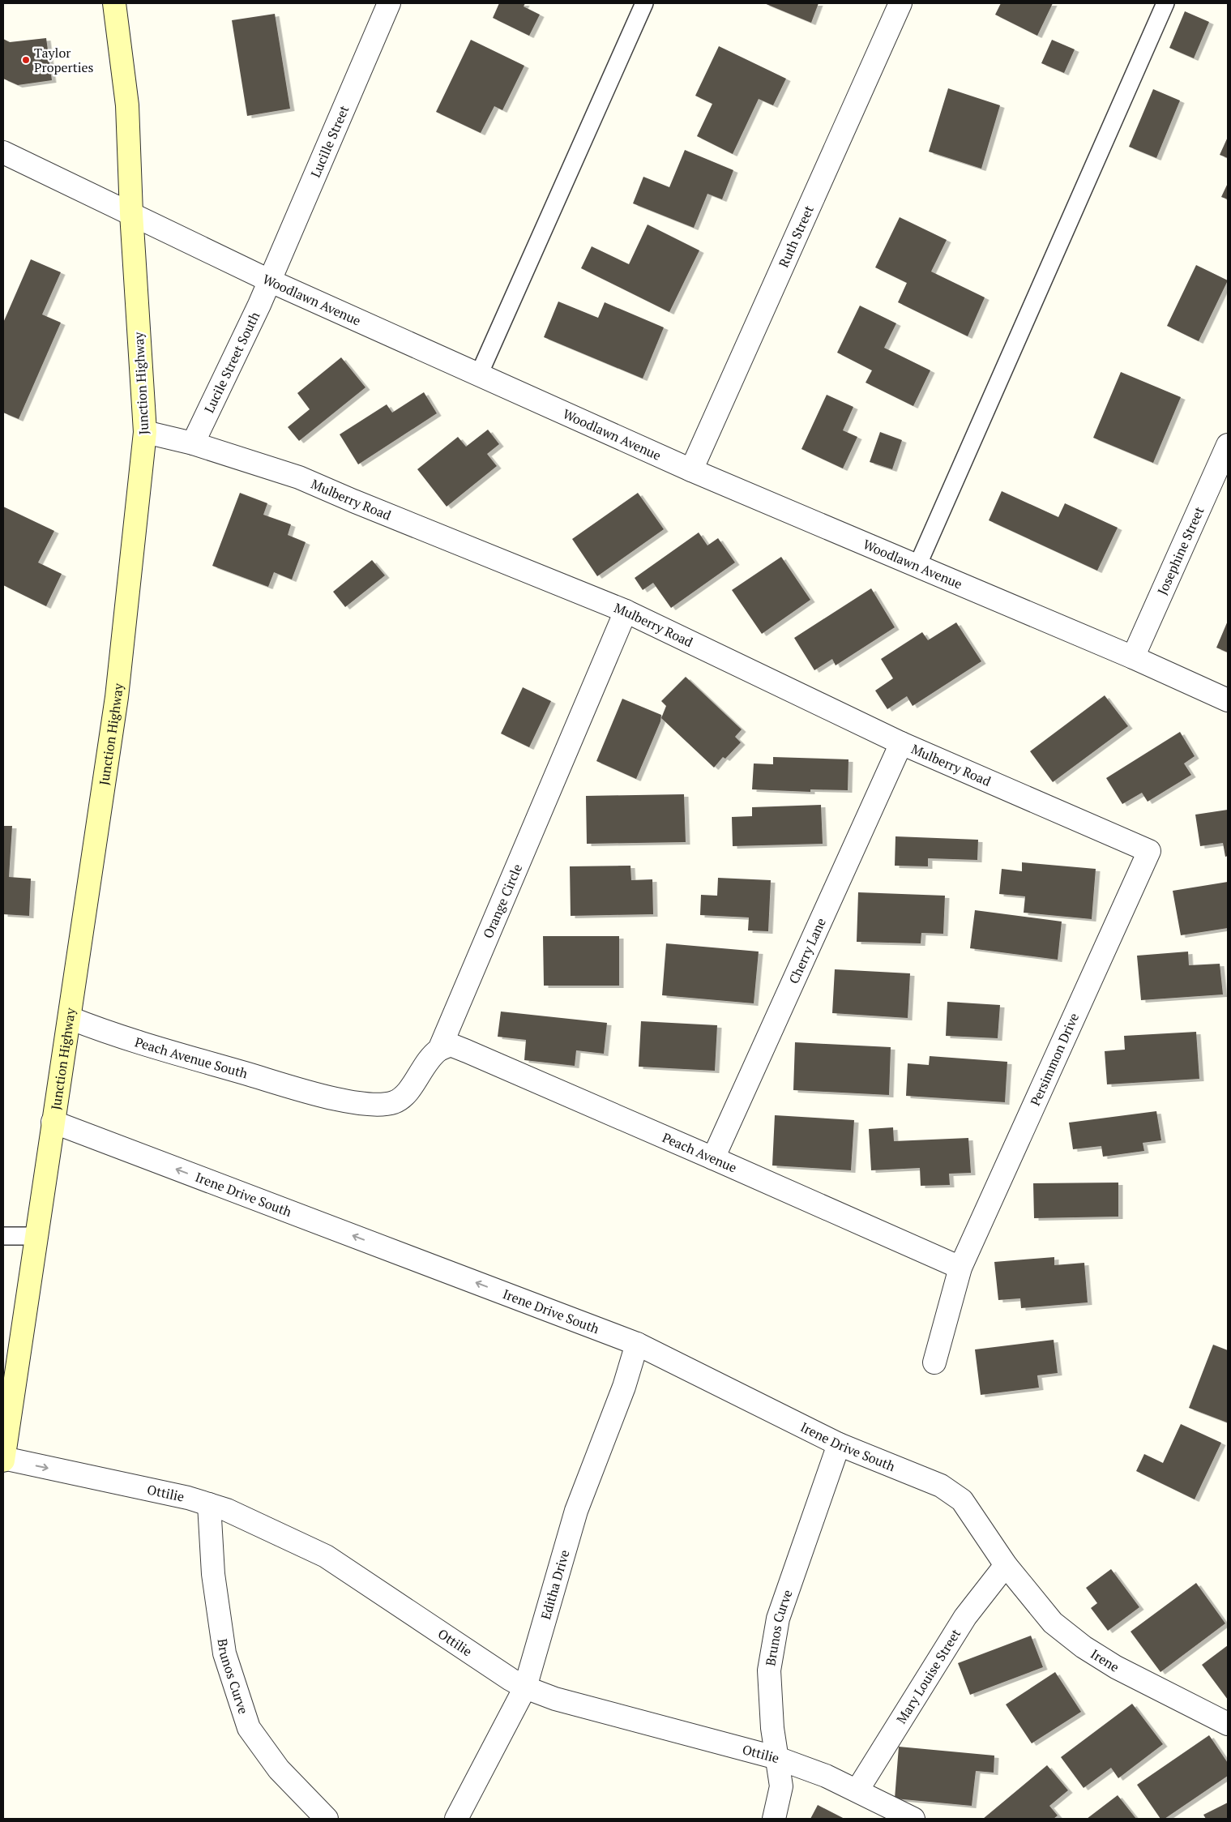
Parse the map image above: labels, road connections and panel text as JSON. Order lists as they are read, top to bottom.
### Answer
{
  "streets": {
    "main road": ["Junction Highway"],
    "street": [
      "Lucille Street",
      "Ruth Street",
      "Woodlawn Avenue",
      "Lucile Street South",
      "Mulberry Road",
      "Josephine Street",
      "Orange Circle",
      "Cherry Lane",
      "Peach Avenue South",
      "Persimmon Drive",
      "Peach Avenue",
      "Irene Drive South",
      "Ottilie",
      "Editha Drive",
      "Brunos Curve",
      "Irene",
      "Mary Louise Street"
    ]
  },
  "crossings": [
    ["Lucille Street", "Woodlawn Avenue"],
    ["Lucille Street", "Lucile Street South"],
    ["Ruth Street", "Woodlawn Avenue"],
    ["Woodlawn Avenue", "Lucile Street South"],
    ["Woodlawn Avenue", "Junction Highway"],
    ["Woodlawn Avenue", "Josephine Street"],
    ["Lucile Street South", "Mulberry Road"],
    ["Junction Highway", "Mulberry Road"],
    ["Junction Highway", "Peach Avenue South"],
    ["Junction Highway", "Irene Drive South"],
    ["Junction Highway", "Ottilie"],
    ["Mulberry Road", "Orange Circle"],
    ["Mulberry Road", "Cherry Lane"],
    ["Mulberry Road", "Persimmon Drive"],
    ["Orange Circle", "Peach Avenue South"],
    ["Orange Circle", "Peach Avenue"],
    ["Cherry Lane", "Peach Avenue"],
    ["Persimmon Drive", "Peach Avenue"],
    ["Irene Drive South", "Editha Drive"],
    ["Irene Drive South", "Brunos Curve"],
    ["Irene Drive South", "Irene"],
    ["Irene Drive South", "Mary Louise Street"],
    ["Ottilie", "Editha Drive"],
    ["Ottilie", "Brunos Curve"],
    ["Ottilie", "Mary Louise Street"],
    ["Irene", "Mary Louise Street"]
  ],
  "one_way": ["Irene Drive South"],
  "places": ["Taylor Properties"]
}
